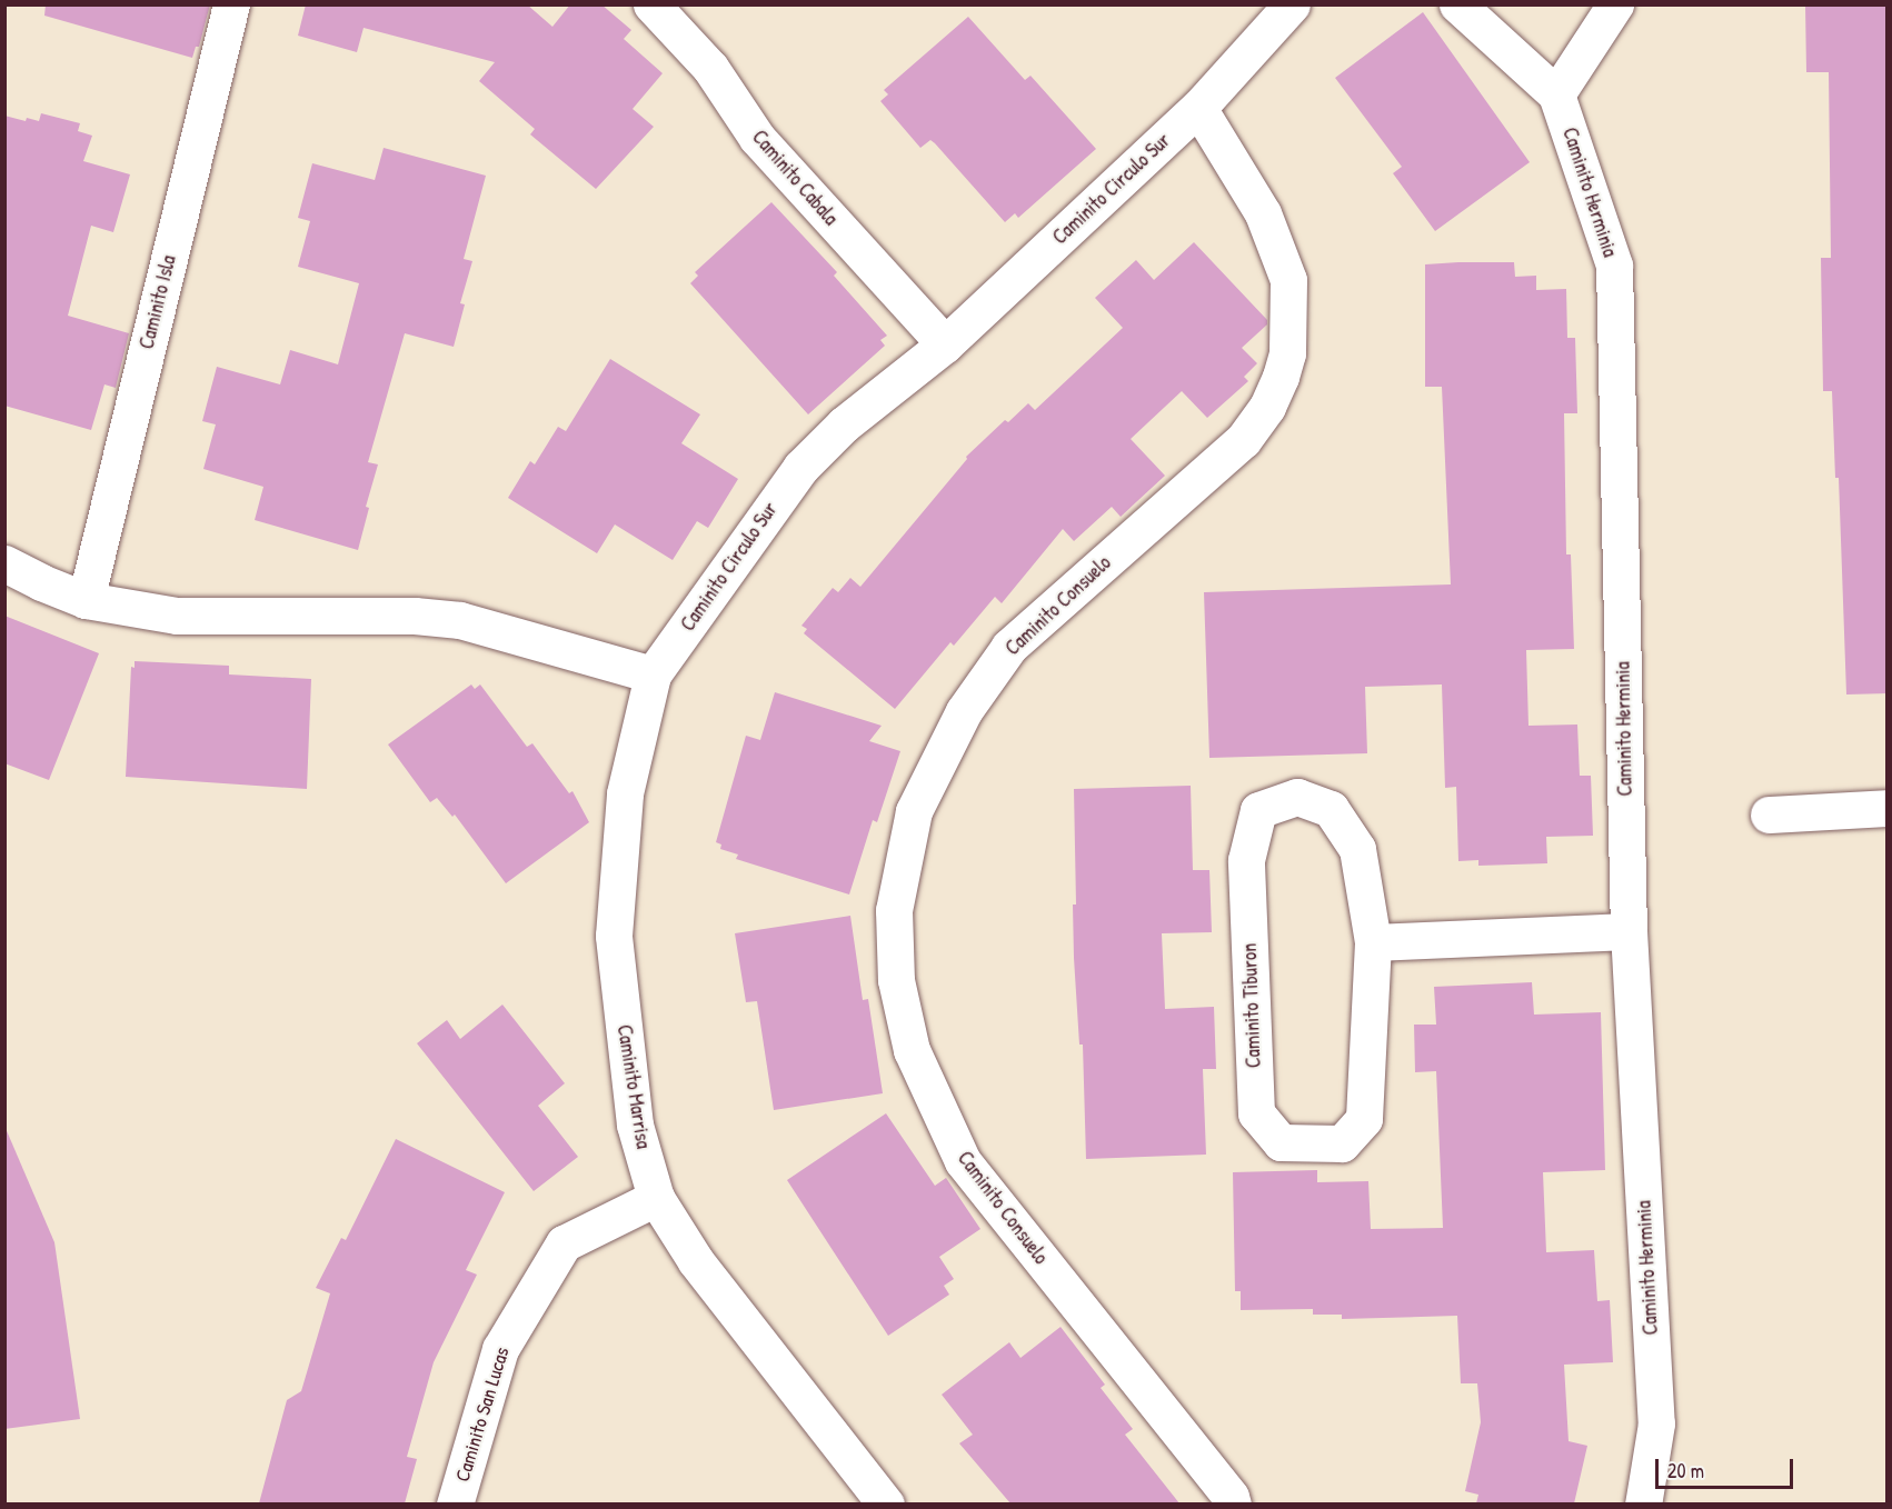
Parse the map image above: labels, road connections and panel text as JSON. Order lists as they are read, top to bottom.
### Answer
{
  "streets": {
    "street": [
      "Caminito Cabala",
      "Caminito Circulo Sur",
      "Caminito Herminia",
      "Caminito Isla",
      "Caminito Consuelo",
      "Caminito Tiburon",
      "Caminito Marrisa",
      "Caminito San Lucas"
    ]
  },
  "crossings": [
    ["Caminito Cabala", "Caminito Circulo Sur"],
    ["Caminito Circulo Sur", "Caminito Consuelo"],
    ["Caminito Circulo Sur", "Caminito Marrisa"],
    ["Caminito Marrisa", "Caminito San Lucas"]
  ],
  "scale_bar": "20 m"
}
